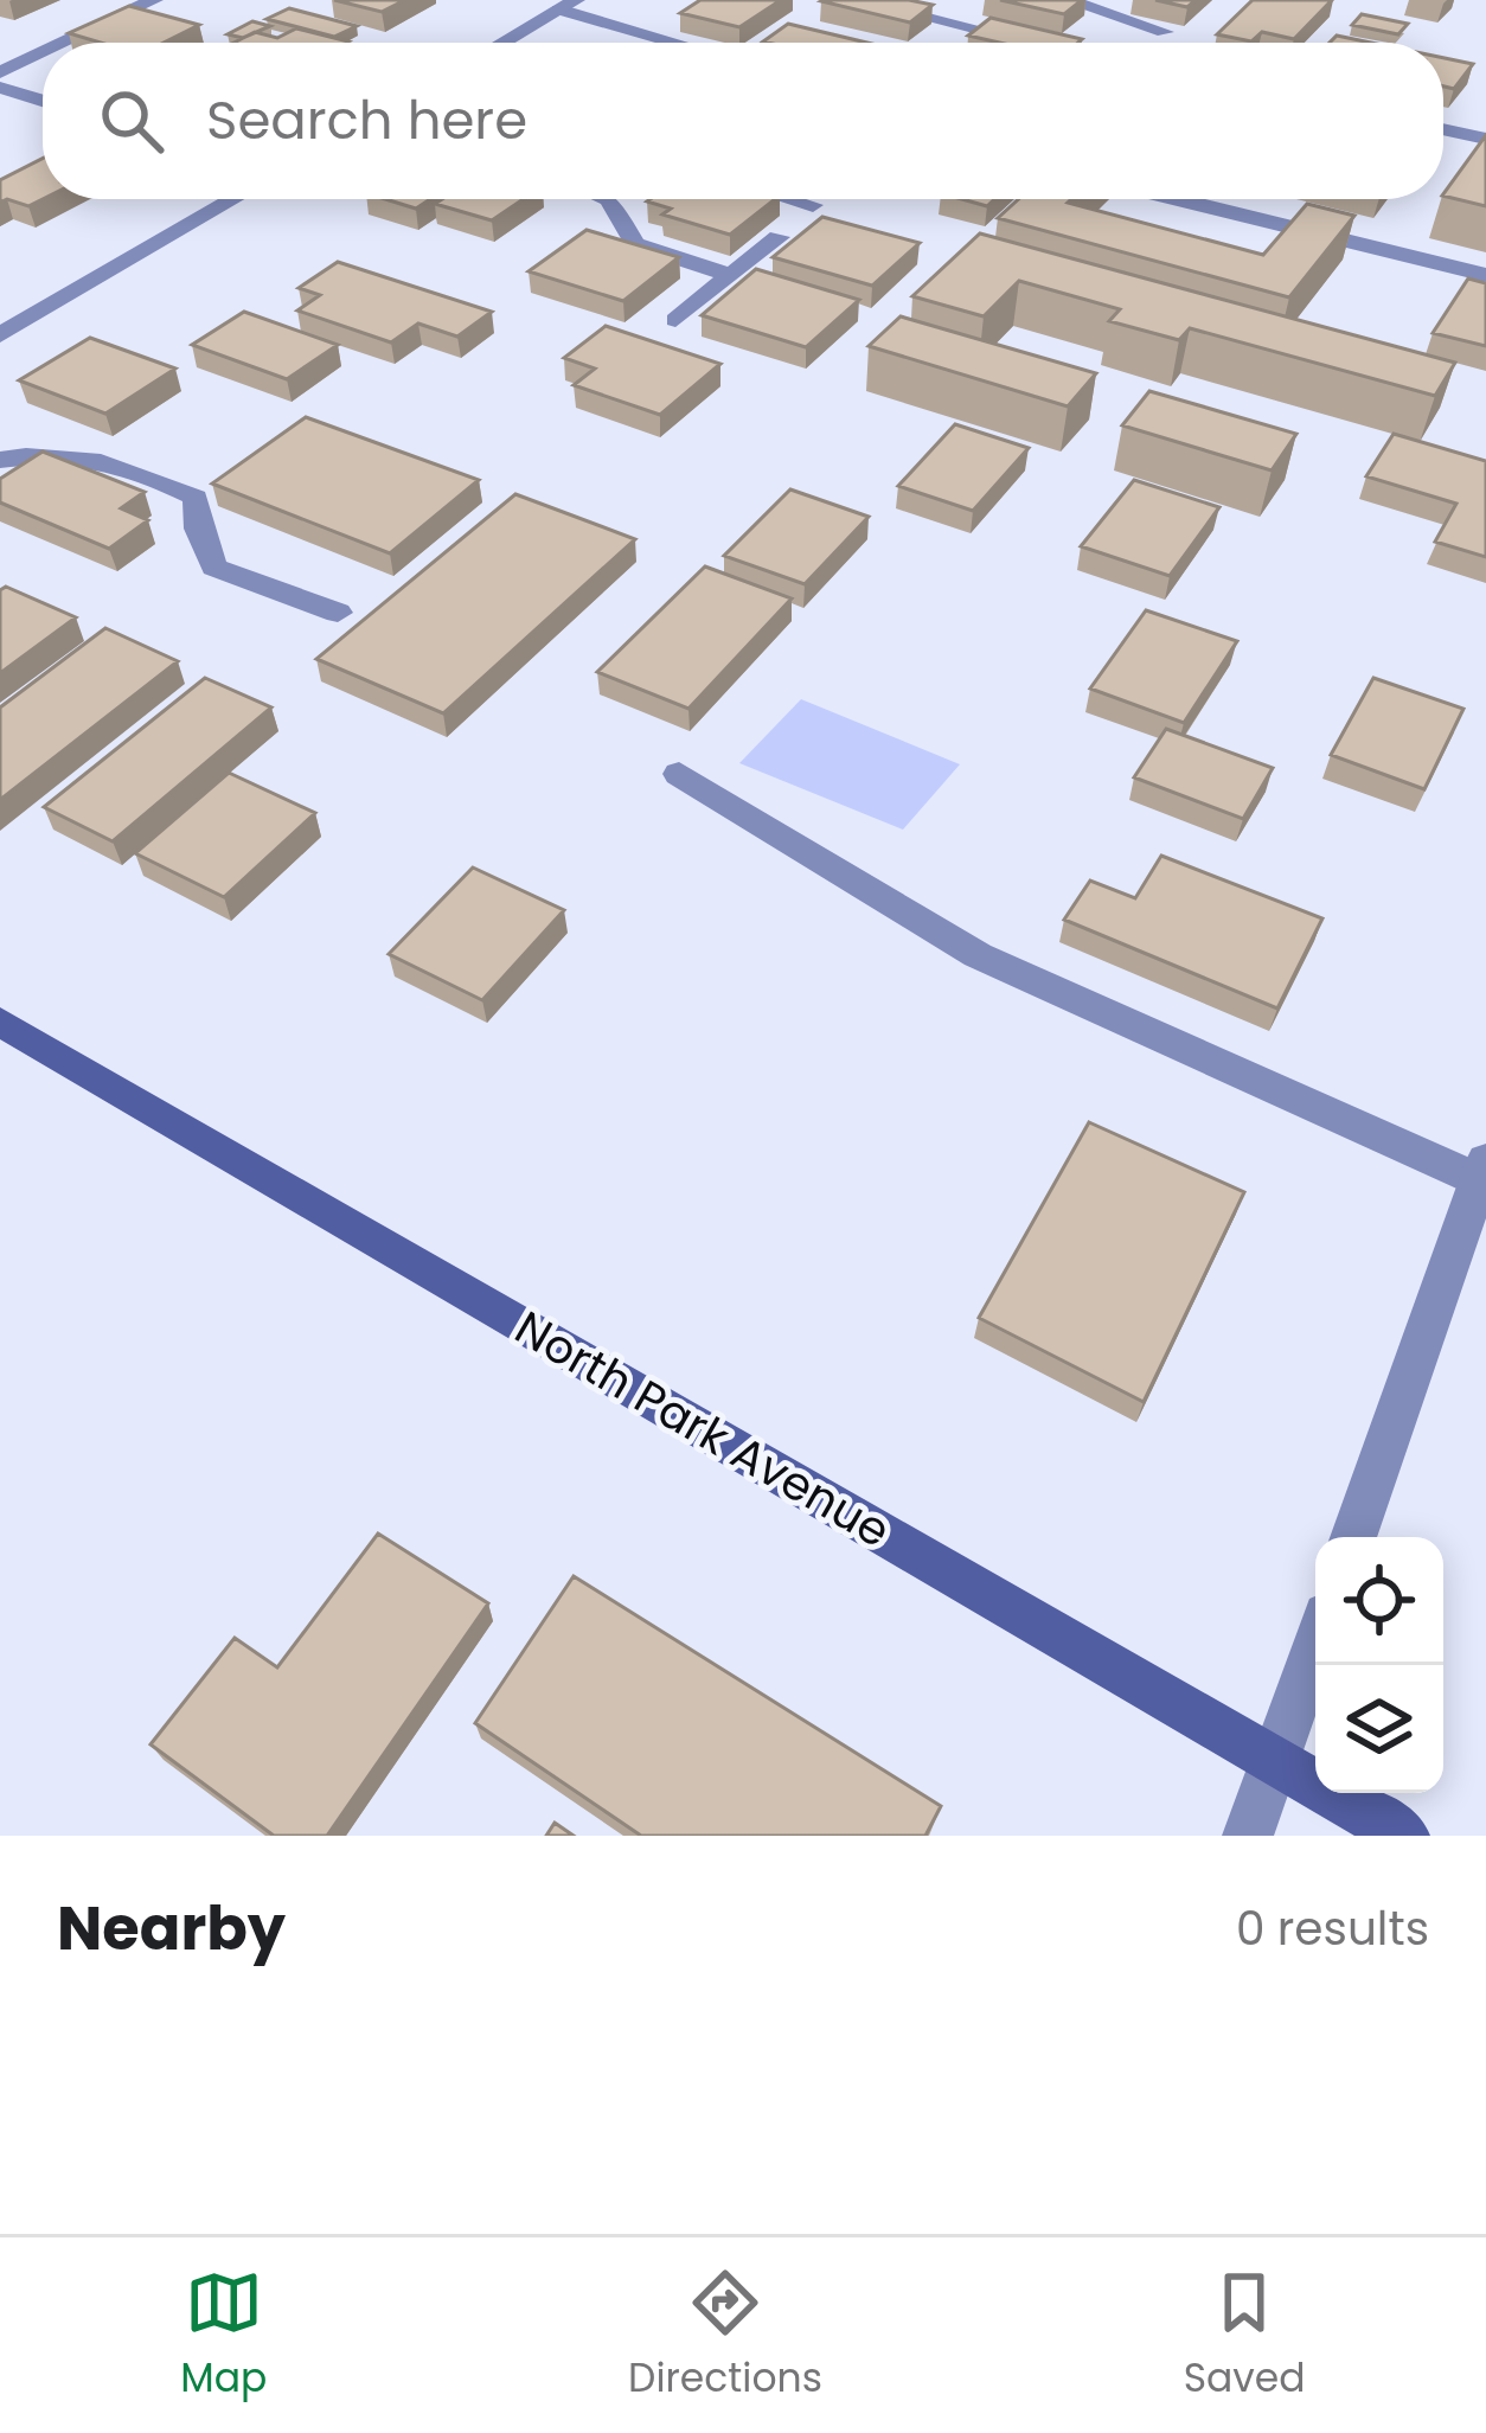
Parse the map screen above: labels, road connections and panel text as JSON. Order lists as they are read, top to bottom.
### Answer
{
  "streets": {
    "street": ["North Park Avenue"]
  },
  "page": {
    "search": "Search here",
    "heading": ["Nearby", "0 results"],
    "nav": ["Map", "Directions", "Saved"]
  }
}
